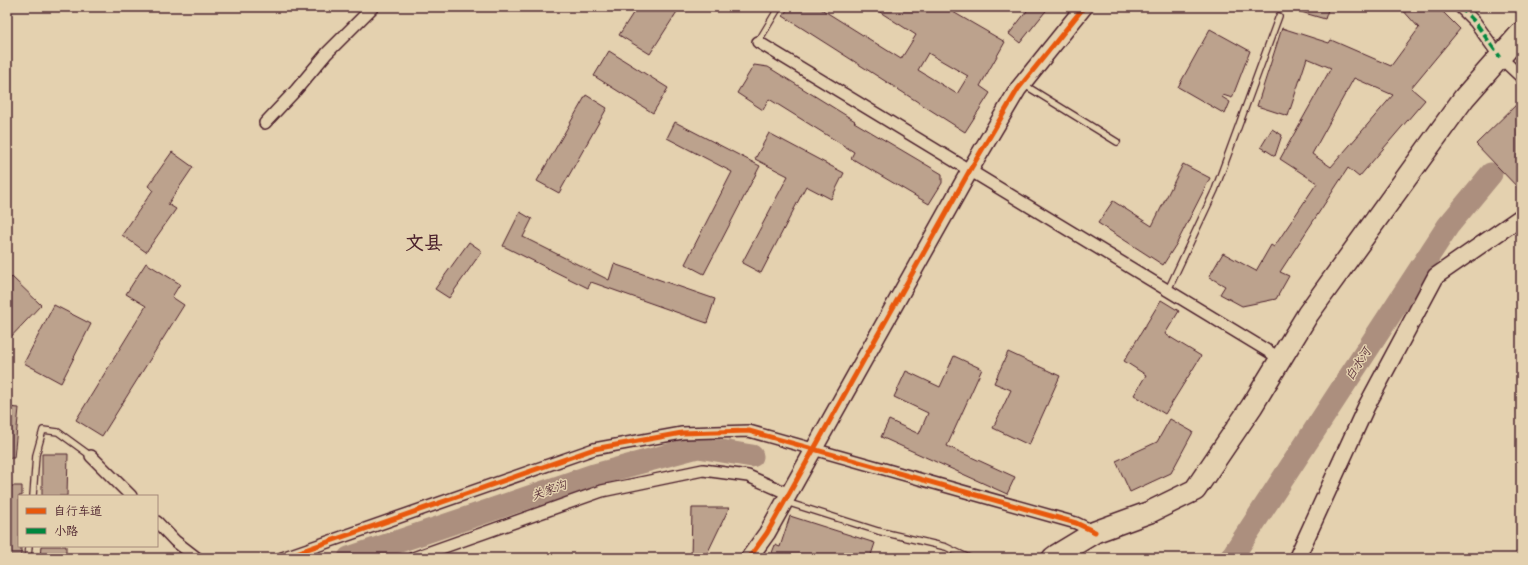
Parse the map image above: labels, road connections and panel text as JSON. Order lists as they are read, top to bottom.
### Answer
{
  "districts": ["文县"],
  "water": ["白水河", "关家沟"],
  "legend": ["自行车道", "小路"]
}
